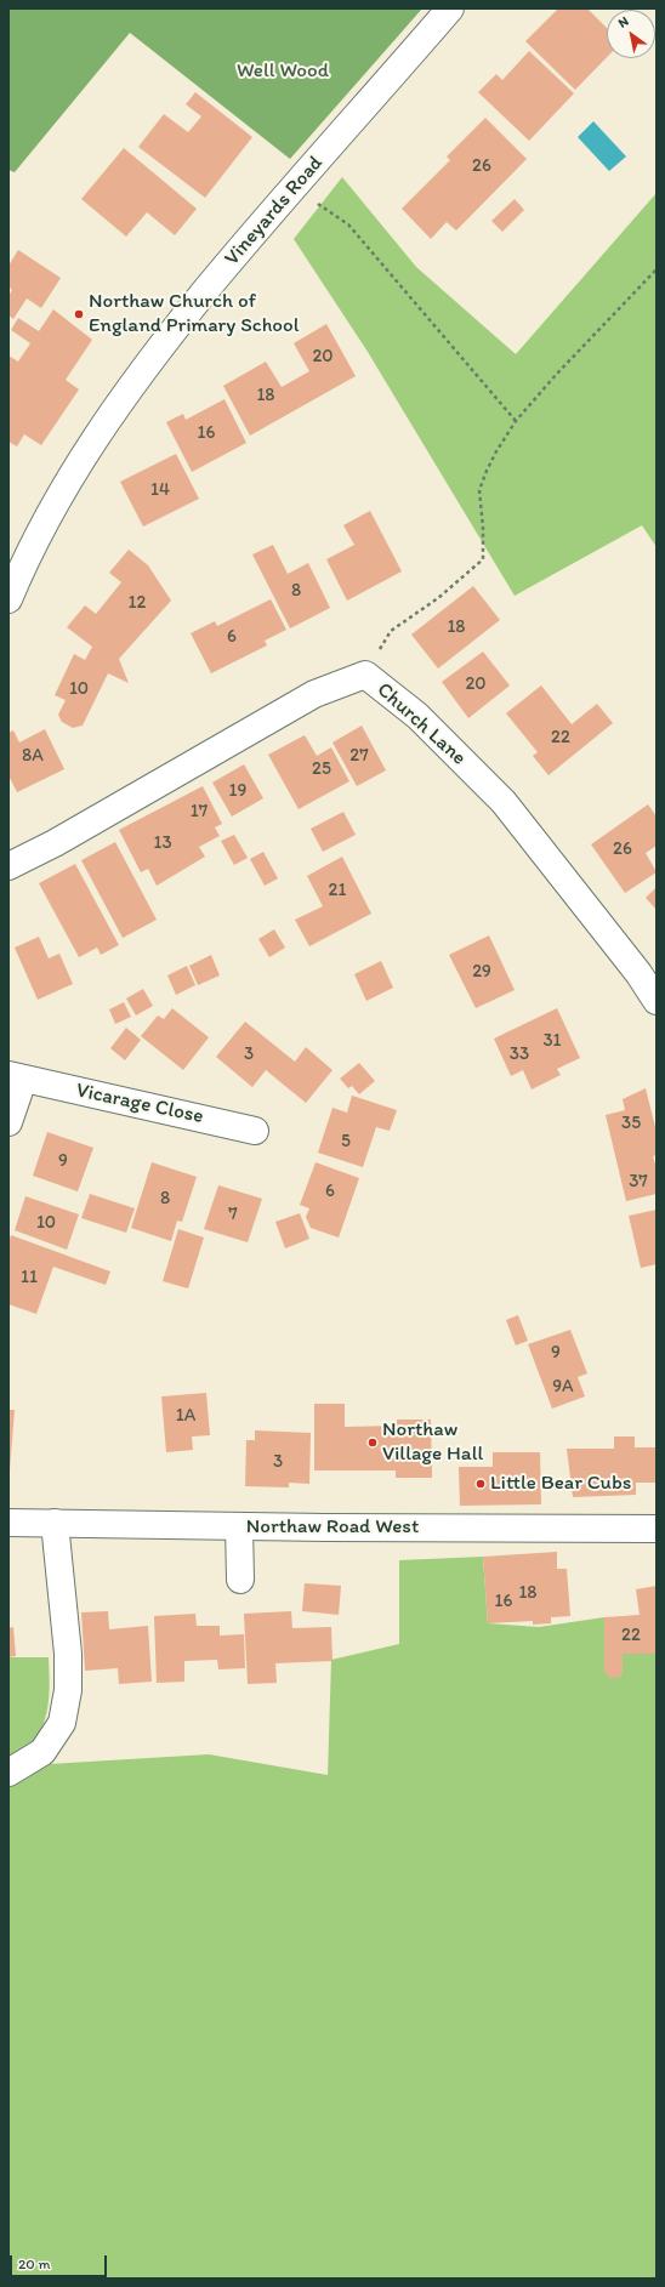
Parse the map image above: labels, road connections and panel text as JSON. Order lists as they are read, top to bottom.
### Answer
{
  "streets": {
    "street": [
      "Vineyards Road",
      "Church Lane",
      "Vicarage Close",
      "Northaw Road West"
    ]
  },
  "parks": ["Well Wood"],
  "places": ["Northaw Church of England Primary School", "Northaw Village Hall", "Little Bear Cubs"],
  "house_numbers": [
    "26",
    "20",
    "18",
    "16",
    "14",
    "8",
    "12",
    "18",
    "6",
    "20",
    "10",
    "22",
    "8A",
    "27",
    "25",
    "19",
    "17",
    "13",
    "26",
    "21",
    "29",
    "31",
    "3",
    "33",
    "35",
    "5",
    "9",
    "37",
    "6",
    "8",
    "7",
    "10",
    "11",
    "9",
    "9A",
    "1A",
    "3",
    "18",
    "16",
    "22"
  ],
  "scale_bar": "20 m",
  "north": "top left"
}
